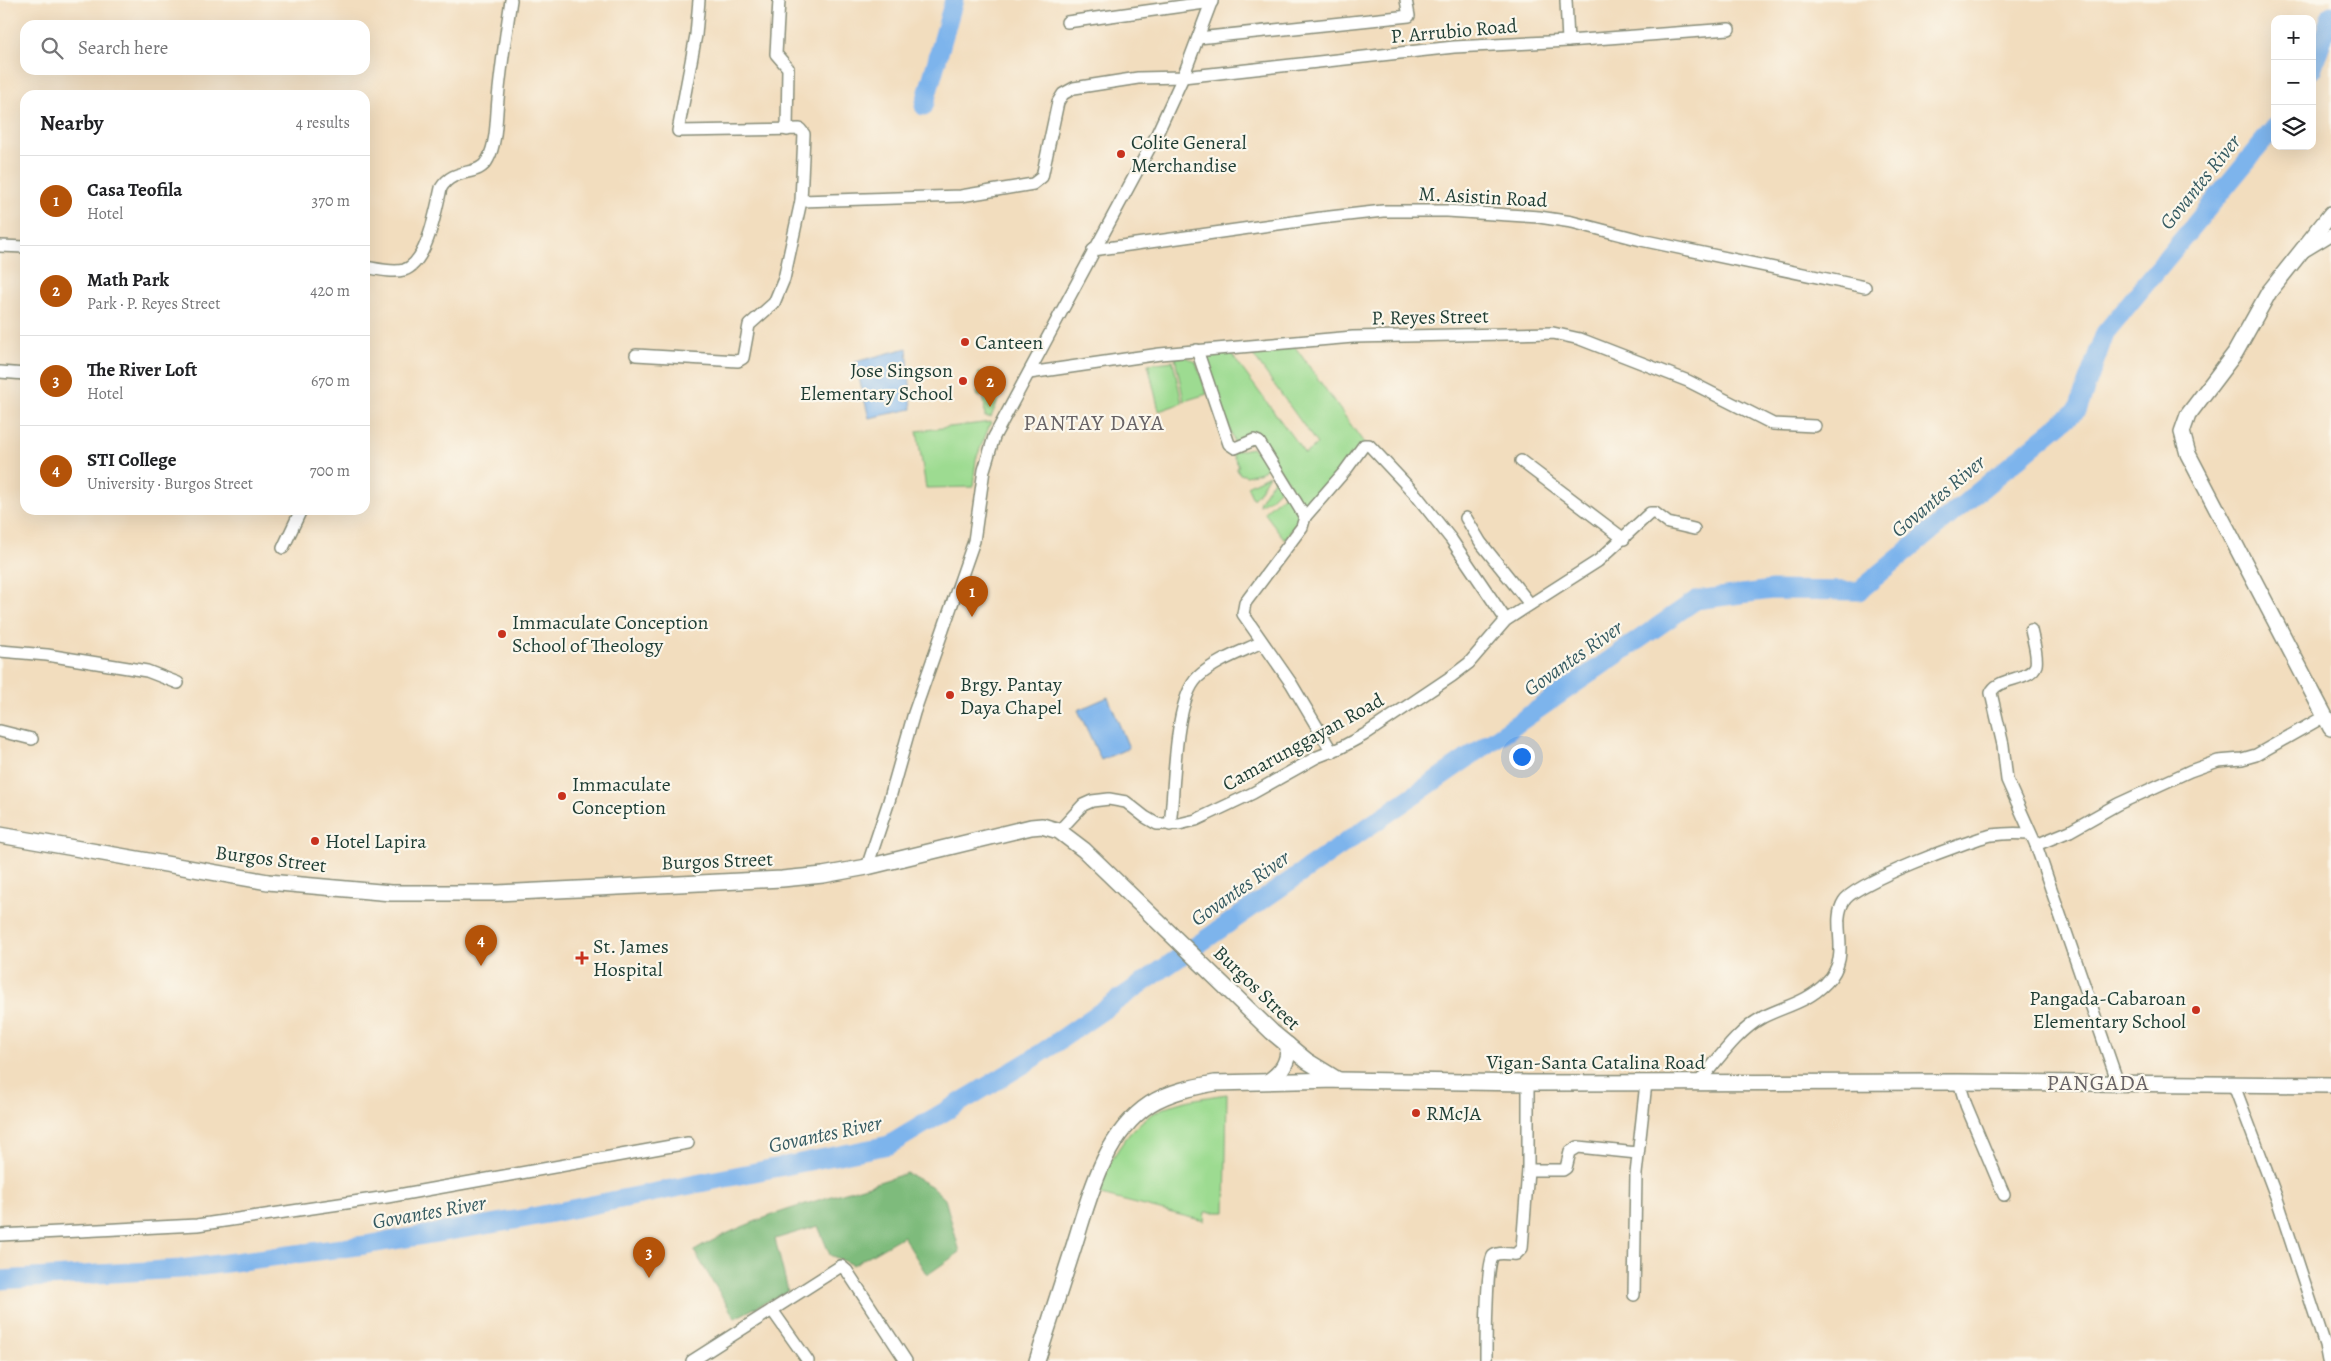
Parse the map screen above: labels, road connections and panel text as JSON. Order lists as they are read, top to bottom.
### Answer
{
  "streets": {
    "main road": ["Burgos Street", "Vigan-Santa Catalina Road"],
    "street": [
      "P. Arrubio Road",
      "M. Asistin Road",
      "P. Reyes Street",
      "Camarunggayan Road"
    ]
  },
  "crossings": [
    ["Burgos Street", "Vigan-Santa Catalina Road"]
  ],
  "districts": ["PANTAY DAYA", "PANGADA"],
  "water": ["Govantes River"],
  "places": {
    "other": [
      "Colite General Merchandise",
      "Canteen",
      "Jose Singson Elementary School",
      "Immaculate Conception School of Theology",
      "Brgy. Pantay Daya Chapel",
      "Immaculate Conception",
      "Hotel Lapira",
      "Pangada-Cabaroan Elementary School",
      "RMcJA"
    ],
    "health": ["St. James Hospital"]
  },
  "page": {
    "map_buttons": ["+", "−"],
    "search": "Search here",
    "heading": ["Nearby", "4 results"],
    "list": [
      {
        "mark": "1",
        "name": "Casa Teofila",
        "note": "Hotel",
        "value": "370 m"
      },
      {
        "mark": "2",
        "name": "Math Park",
        "note": "Park · P. Reyes Street",
        "value": "420 m"
      },
      {
        "mark": "3",
        "name": "The River Loft",
        "note": "Hotel",
        "value": "670 m"
      },
      {
        "mark": "4",
        "name": "STI College",
        "note": "University · Burgos Street",
        "value": "700 m"
      }
    ],
    "pins": [
      "2",
      "1",
      "4",
      "3"
    ]
  }
}
